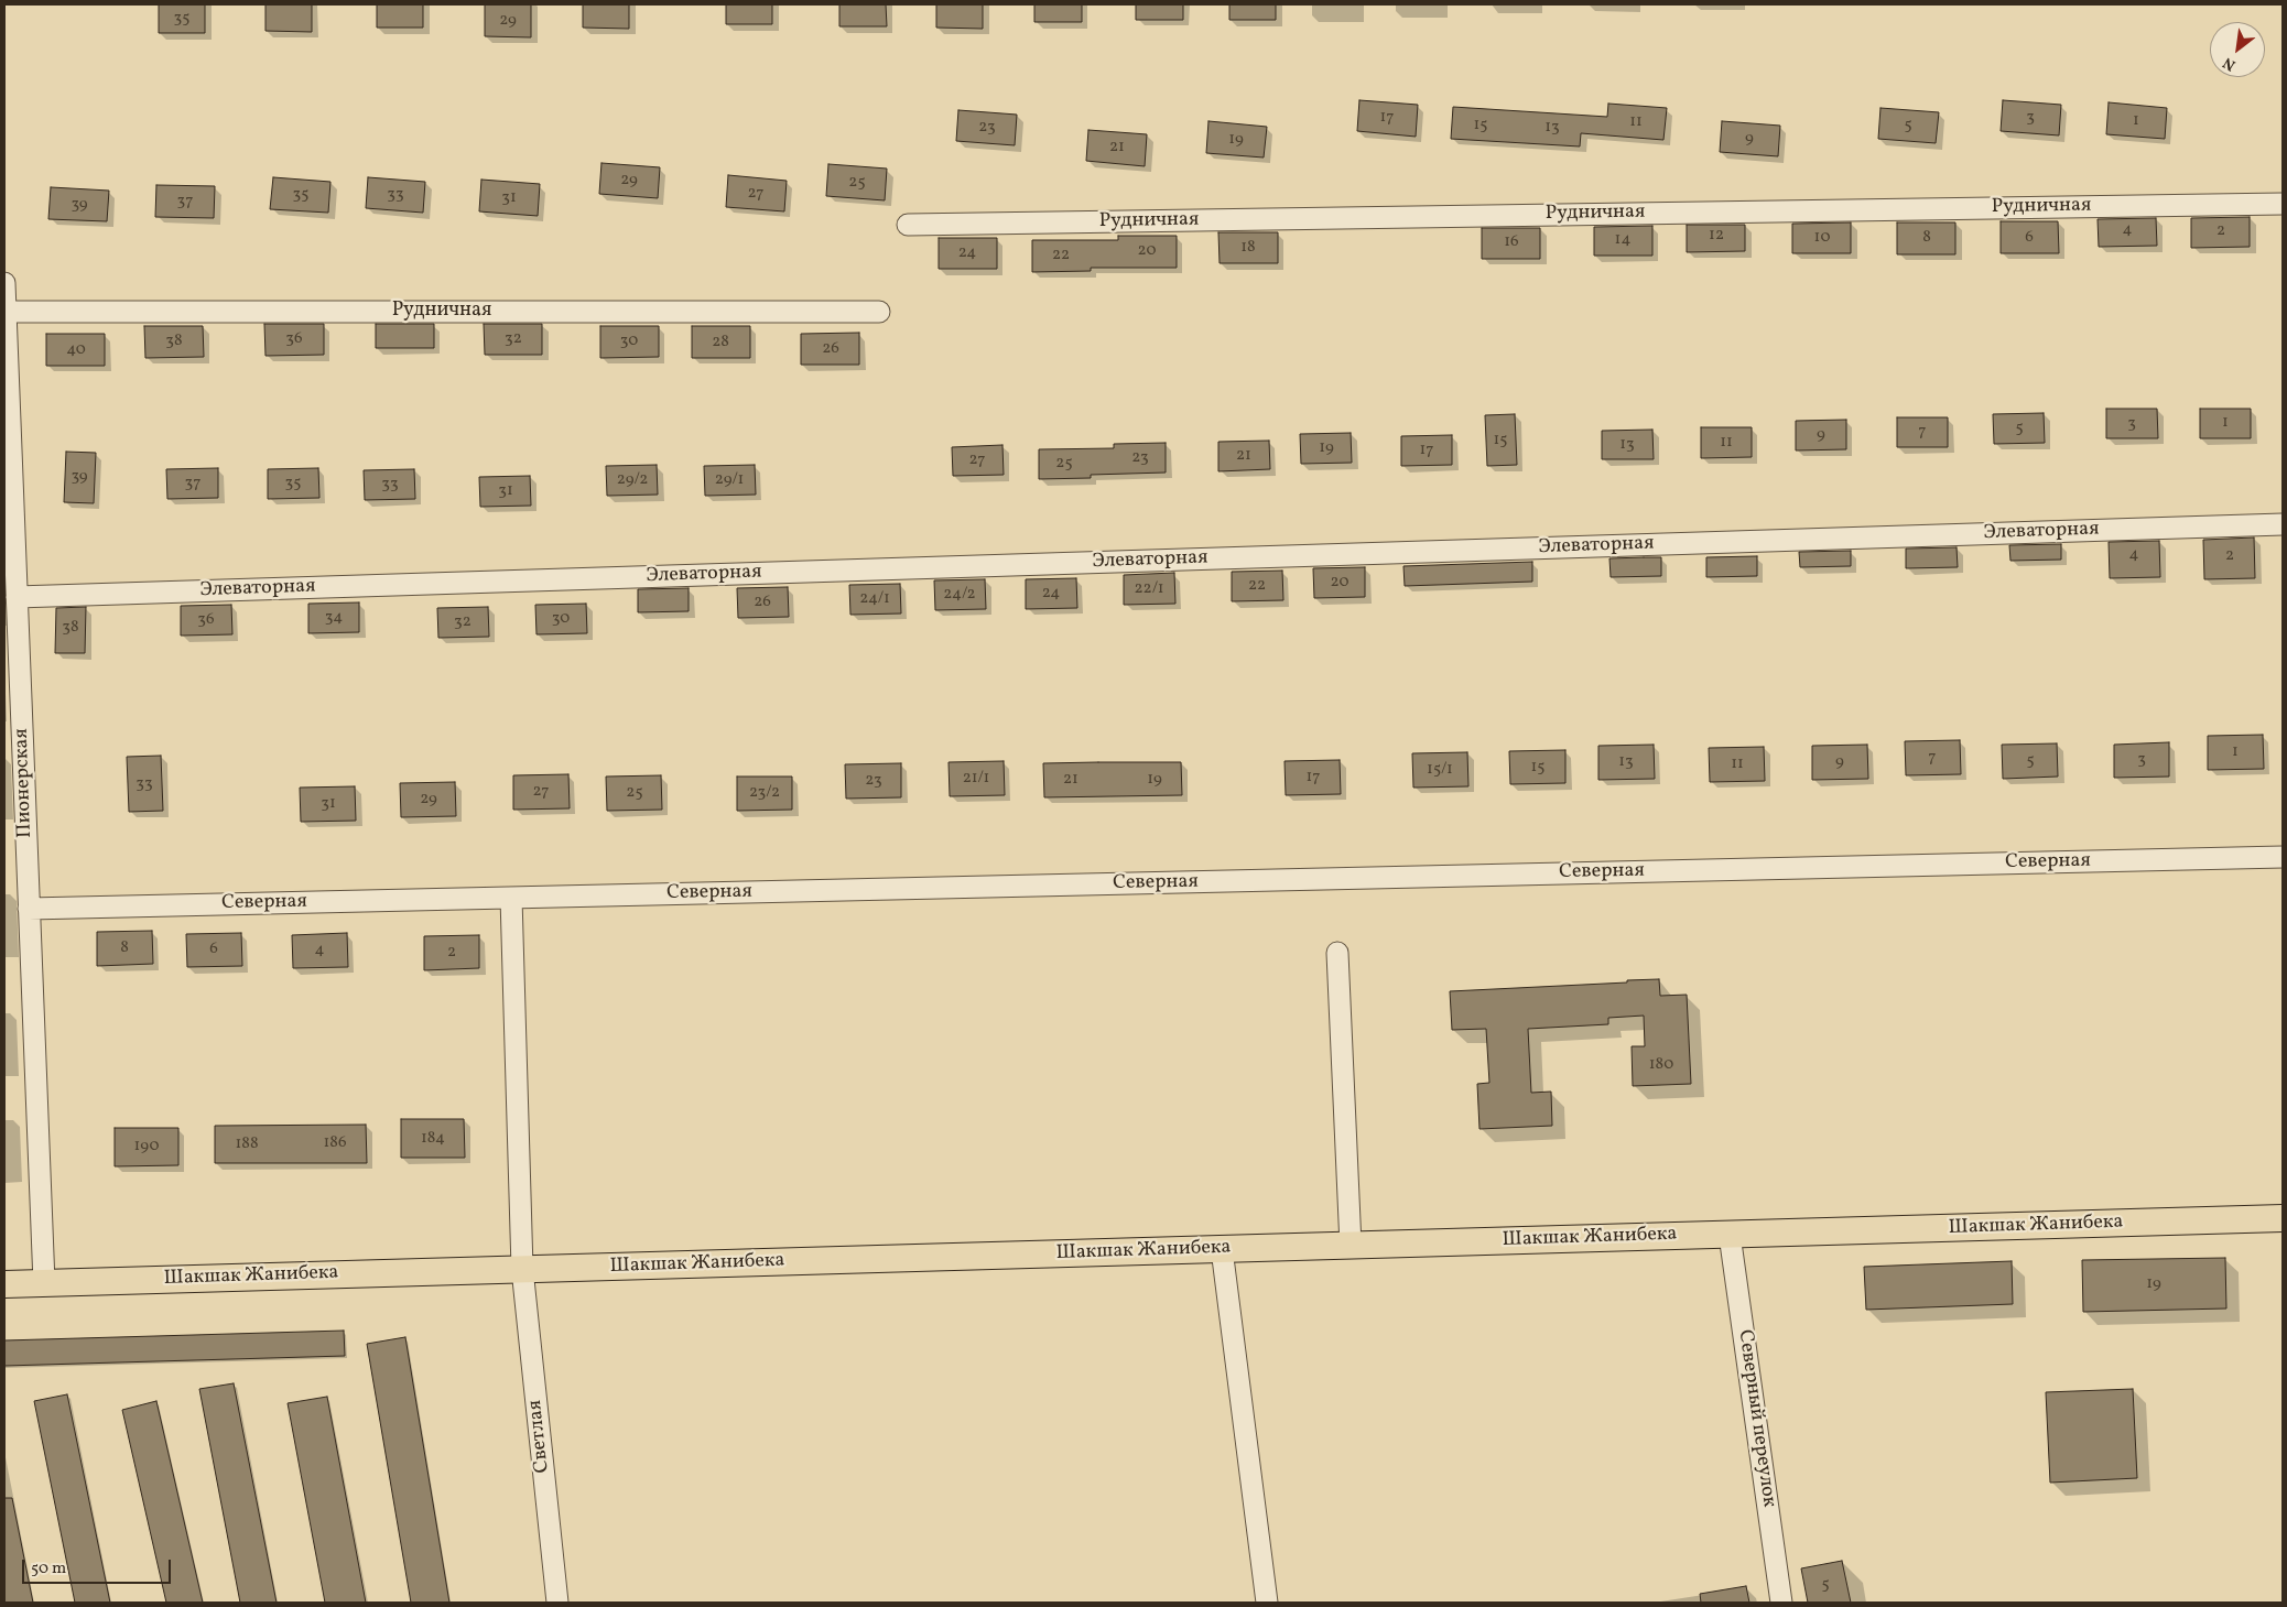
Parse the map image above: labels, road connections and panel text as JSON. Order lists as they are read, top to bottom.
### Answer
{
  "streets": {
    "main road": ["Шакшак Жанибека"],
    "street": [
      "Рудничная",
      "Элеваторная",
      "Пионерская",
      "Северная",
      "Северный переулок",
      "Светлая"
    ]
  },
  "crossings": [
    ["Рудничная", "Пионерская"],
    ["Элеваторная", "Пионерская"],
    ["Пионерская", "Северная"],
    ["Пионерская", "Шакшак Жанибека"],
    ["Северная", "Светлая"],
    ["Шакшак Жанибека", "Северный переулок"],
    ["Шакшак Жанибека", "Светлая"]
  ],
  "house_numbers": [
    "35",
    "29",
    "17",
    "3",
    "1",
    "11",
    "15",
    "5",
    "23",
    "13",
    "9",
    "19",
    "21",
    "29",
    "25",
    "27",
    "35",
    "33",
    "31",
    "37",
    "39",
    "4",
    "2",
    "12",
    "10",
    "8",
    "6",
    "14",
    "16",
    "18",
    "20",
    "24",
    "22",
    "36",
    "32",
    "38",
    "30",
    "28",
    "26",
    "40",
    "1",
    "3",
    "5",
    "7",
    "9",
    "15",
    "11",
    "13",
    "19",
    "17",
    "21",
    "23",
    "27",
    "25",
    "39",
    "29/2",
    "29/1",
    "37",
    "35",
    "33",
    "31",
    "4",
    "2",
    "20",
    "22",
    "22/1",
    "24",
    "24/2",
    "24/1",
    "26",
    "34",
    "30",
    "36",
    "32",
    "38",
    "1",
    "7",
    "3",
    "5",
    "13",
    "9",
    "11",
    "15",
    "15/1",
    "17",
    "21/1",
    "21",
    "19",
    "23",
    "33",
    "27",
    "25",
    "23/2",
    "29",
    "31",
    "8",
    "6",
    "4",
    "2",
    "180",
    "184",
    "186",
    "188",
    "190",
    "19",
    "5"
  ],
  "scale_bar": "50 m",
  "north": "bottom left"
}
